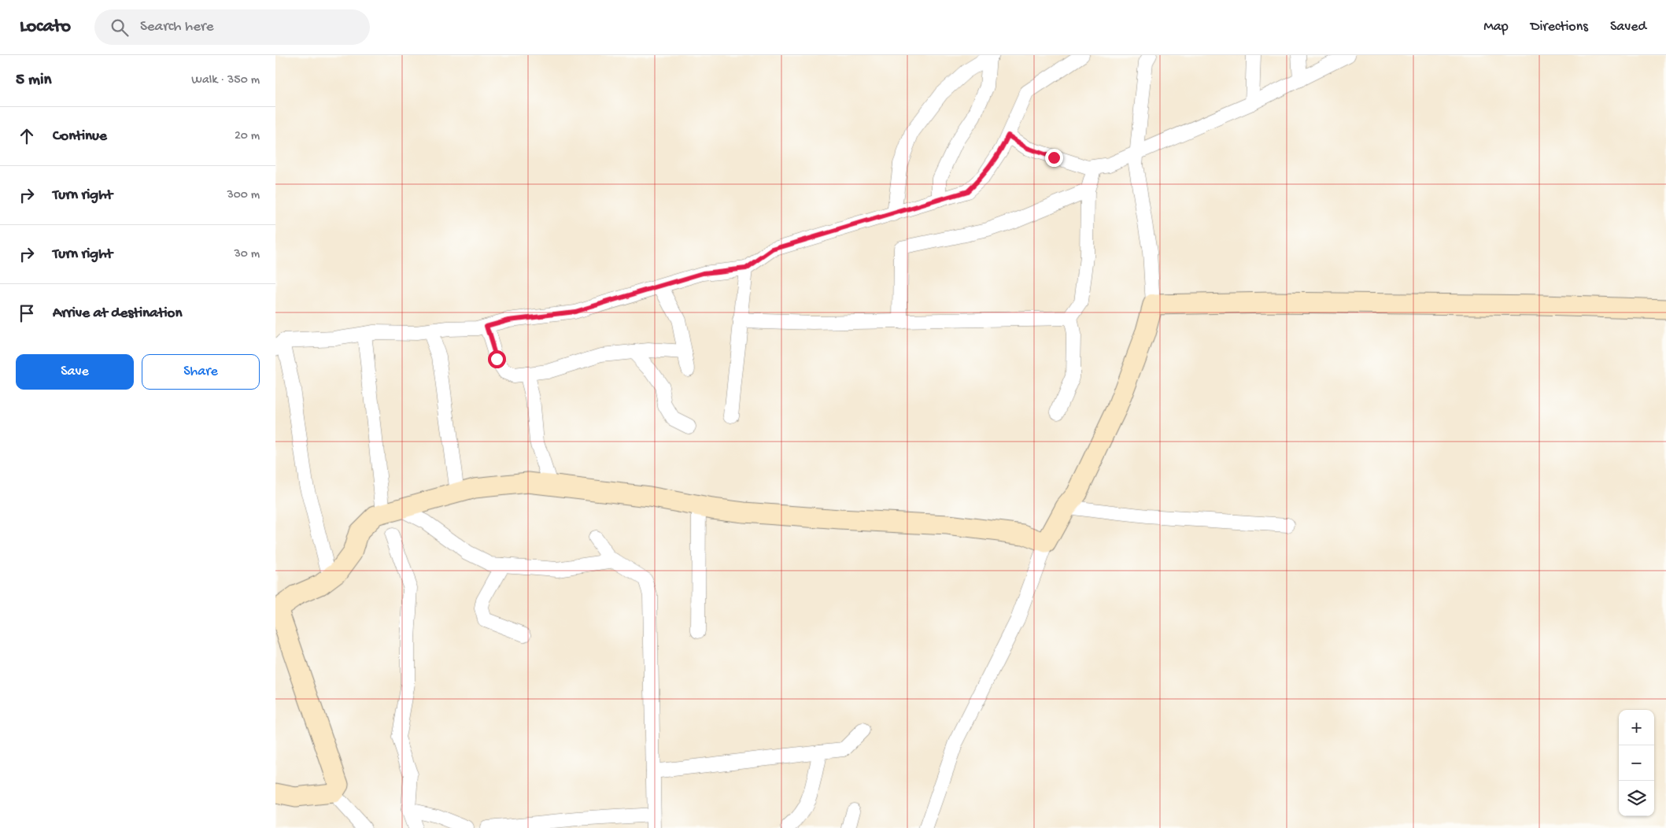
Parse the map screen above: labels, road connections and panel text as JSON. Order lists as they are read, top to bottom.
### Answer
{
  "page": {
    "header": "Locato",
    "search": "Search here",
    "nav": ["Map", "Directions", "Saved"],
    "heading": ["5 min", "Walk · 350 m"],
    "list": [
      ["Continue", "20 m"],
      ["Turn right", "300 m"],
      ["Turn right", "30 m"],
      "Arrive at destination"
    ],
    "buttons": ["Save", "Share"],
    "map_buttons": ["+", "−"]
  }
}
